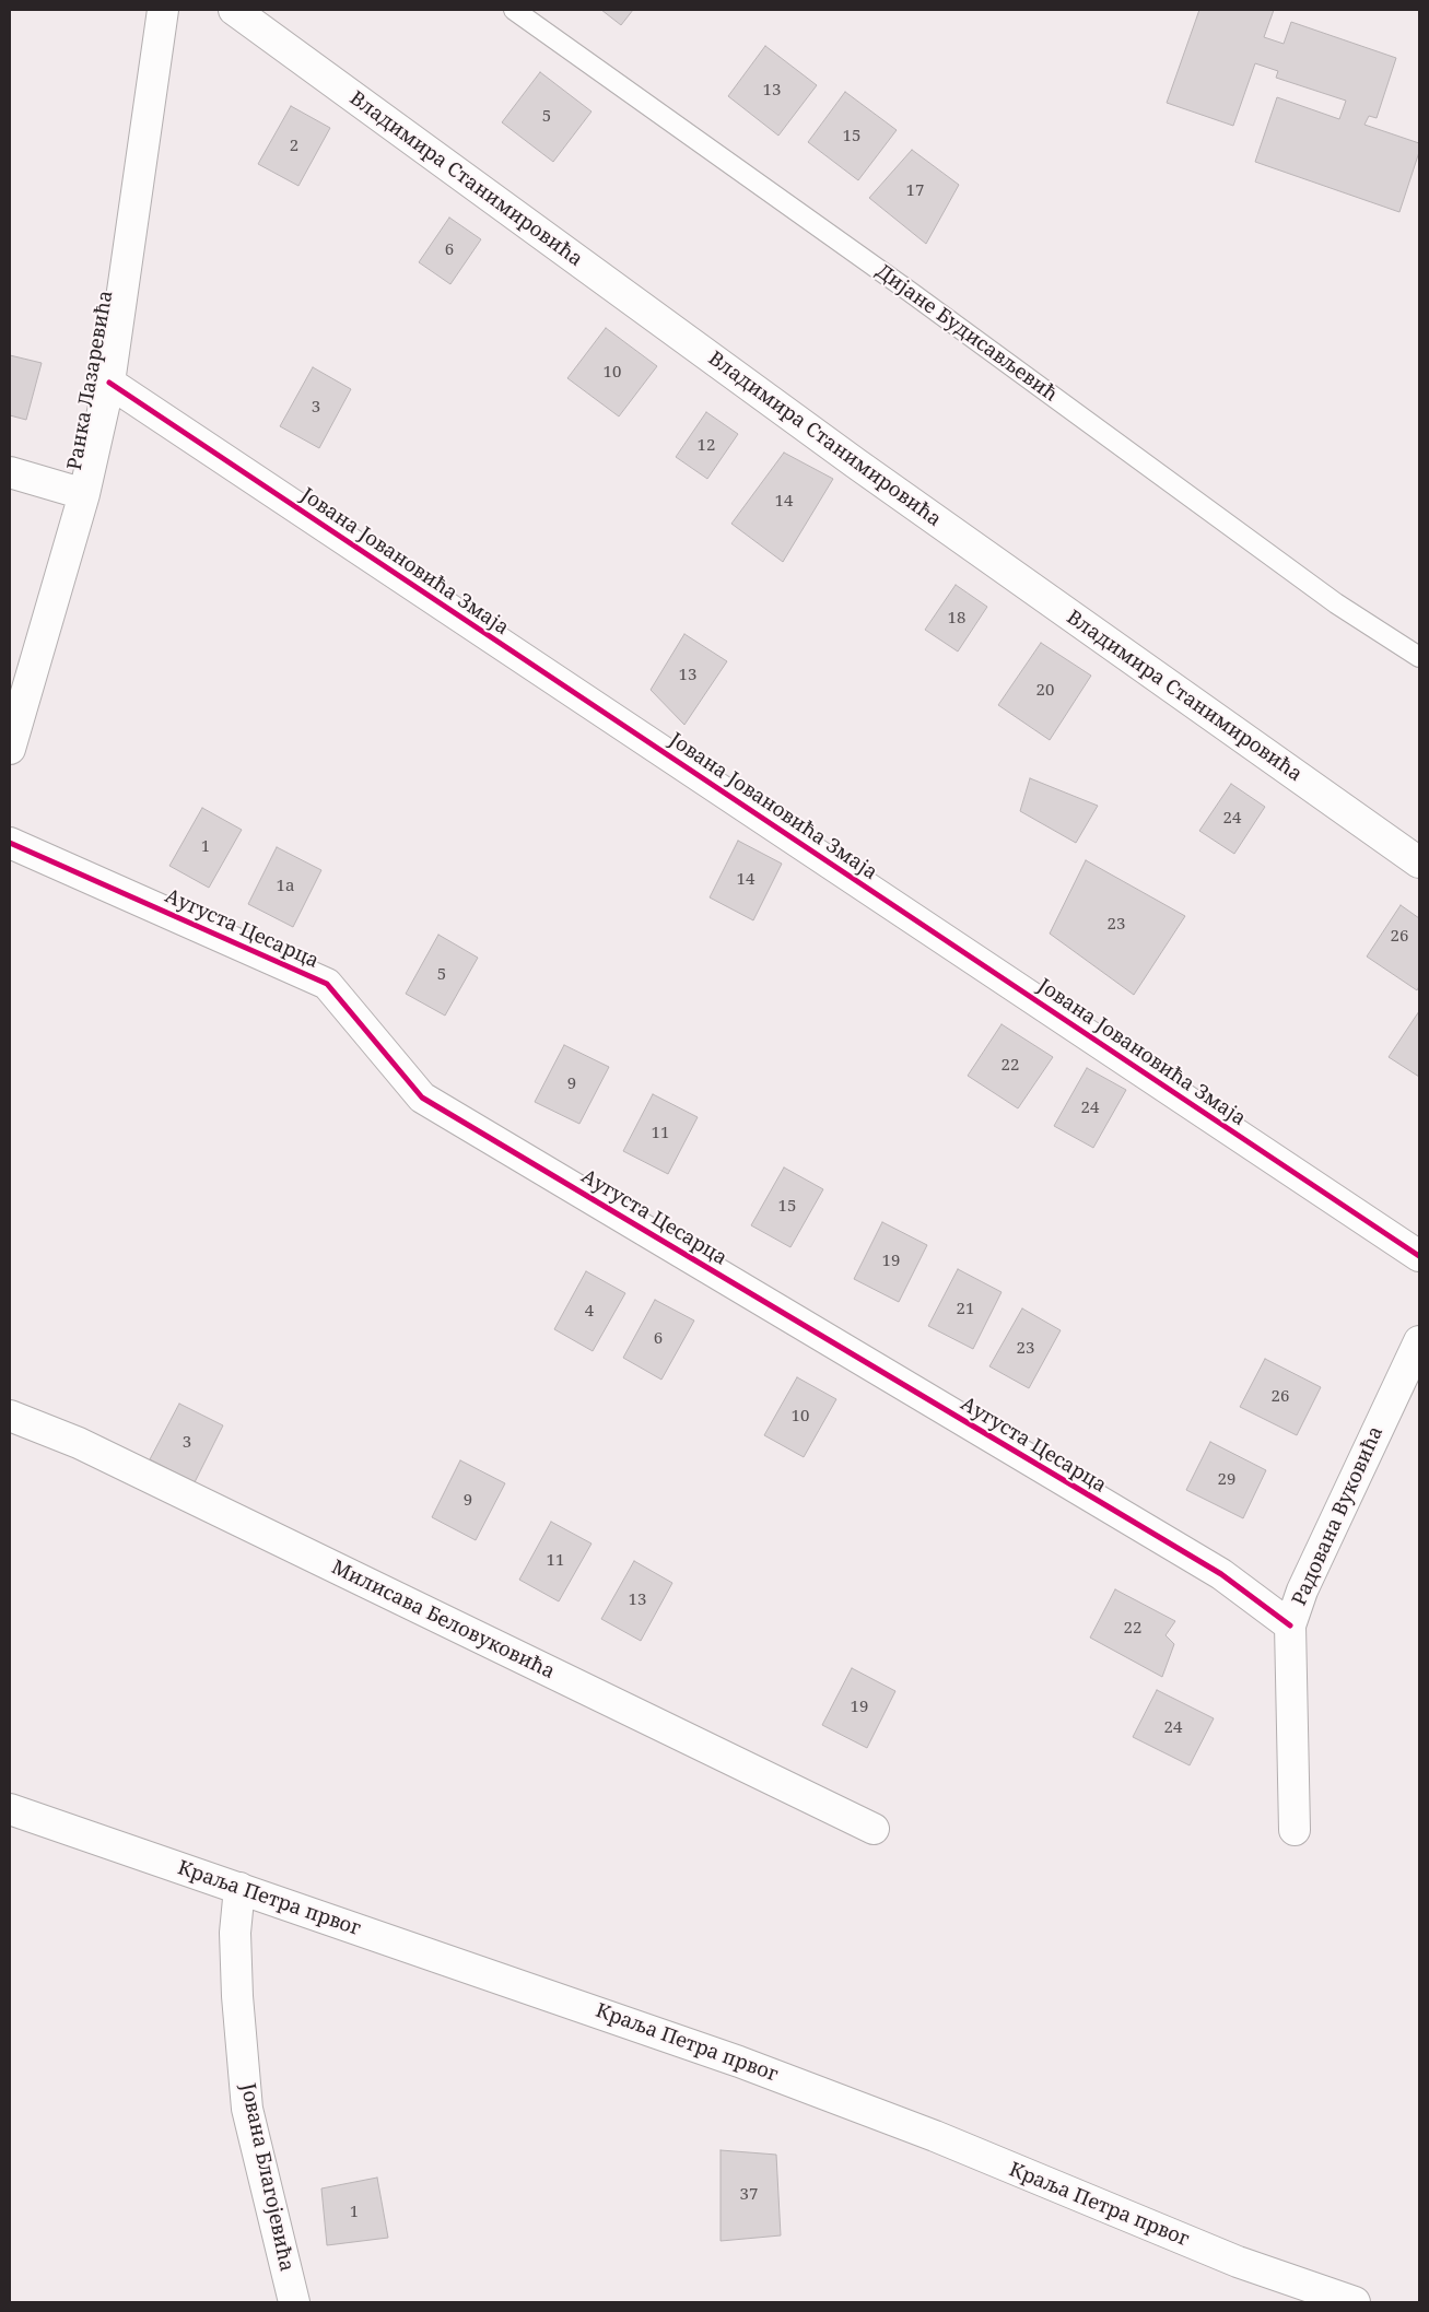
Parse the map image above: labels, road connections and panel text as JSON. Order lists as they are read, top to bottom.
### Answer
{
  "streets": {
    "street": [
      "Владимира Станимировића",
      "Ранка Лазаревића",
      "Јована Јовановића Змаја",
      "Аугуста Цесарца",
      "Радована Вуковића",
      "Милисава Беловуковића",
      "Краља Петра првог",
      "Јована Благојевића"
    ],
    "lane": ["Дијане Будисављевић"]
  },
  "crossings": [
    ["Ранка Лазаревића", "Јована Јовановића Змаја"],
    ["Аугуста Цесарца", "Радована Вуковића"],
    ["Краља Петра првог", "Јована Благојевића"]
  ],
  "house_numbers": [
    "13",
    "5",
    "15",
    "2",
    "17",
    "6",
    "10",
    "3",
    "12",
    "14",
    "18",
    "13",
    "20",
    "24",
    "1",
    "14",
    "1a",
    "23",
    "26",
    "5",
    "22",
    "9",
    "24",
    "11",
    "15",
    "19",
    "21",
    "4",
    "6",
    "23",
    "26",
    "10",
    "3",
    "29",
    "9",
    "11",
    "13",
    "22",
    "19",
    "24",
    "37",
    "1"
  ]
}
